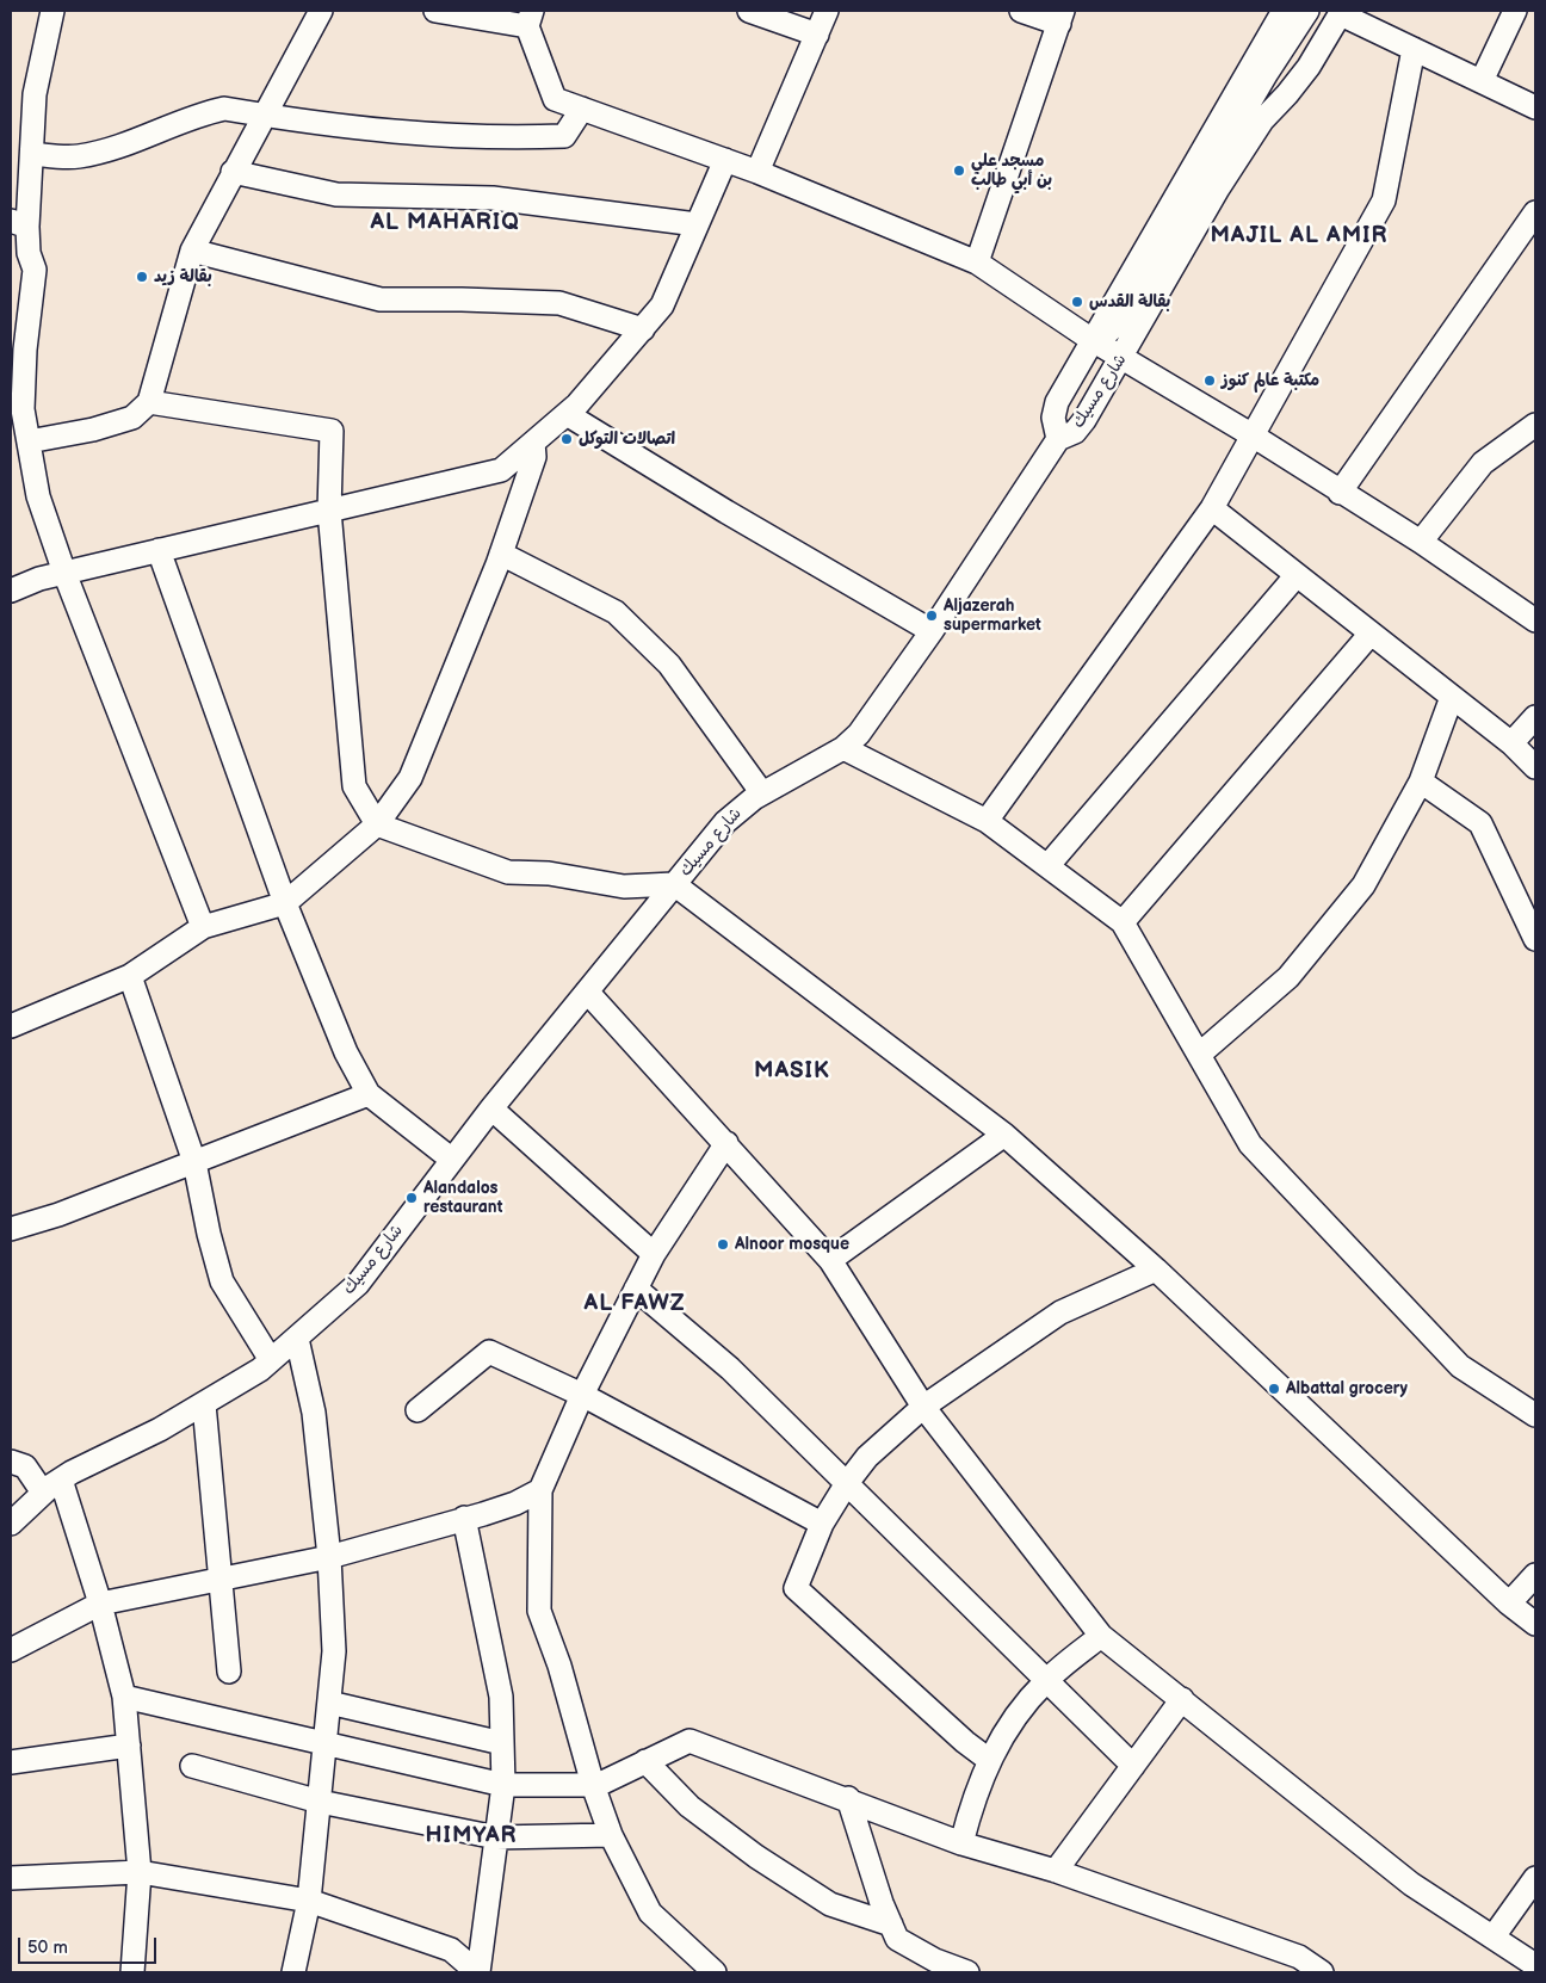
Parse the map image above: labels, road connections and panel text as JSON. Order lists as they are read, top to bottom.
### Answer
{
  "streets": {
    "street": ["شارع مسيك"]
  },
  "districts": [
    "AL MAHARIQ",
    "MAJIL AL AMIR",
    "MASIK",
    "AL FAWZ",
    "HIMYAR"
  ],
  "places": [
    "مسجد علي بن أبي طالب",
    "بقالة زيد",
    "بقالة القدس",
    "مكتبة عالم كنوز",
    "اتصالات التوكل",
    "Aljazerah supermarket",
    "Alandalos restaurant",
    "Alnoor mosque",
    "Albattal grocery"
  ],
  "scale_bar": "50 m"
}
